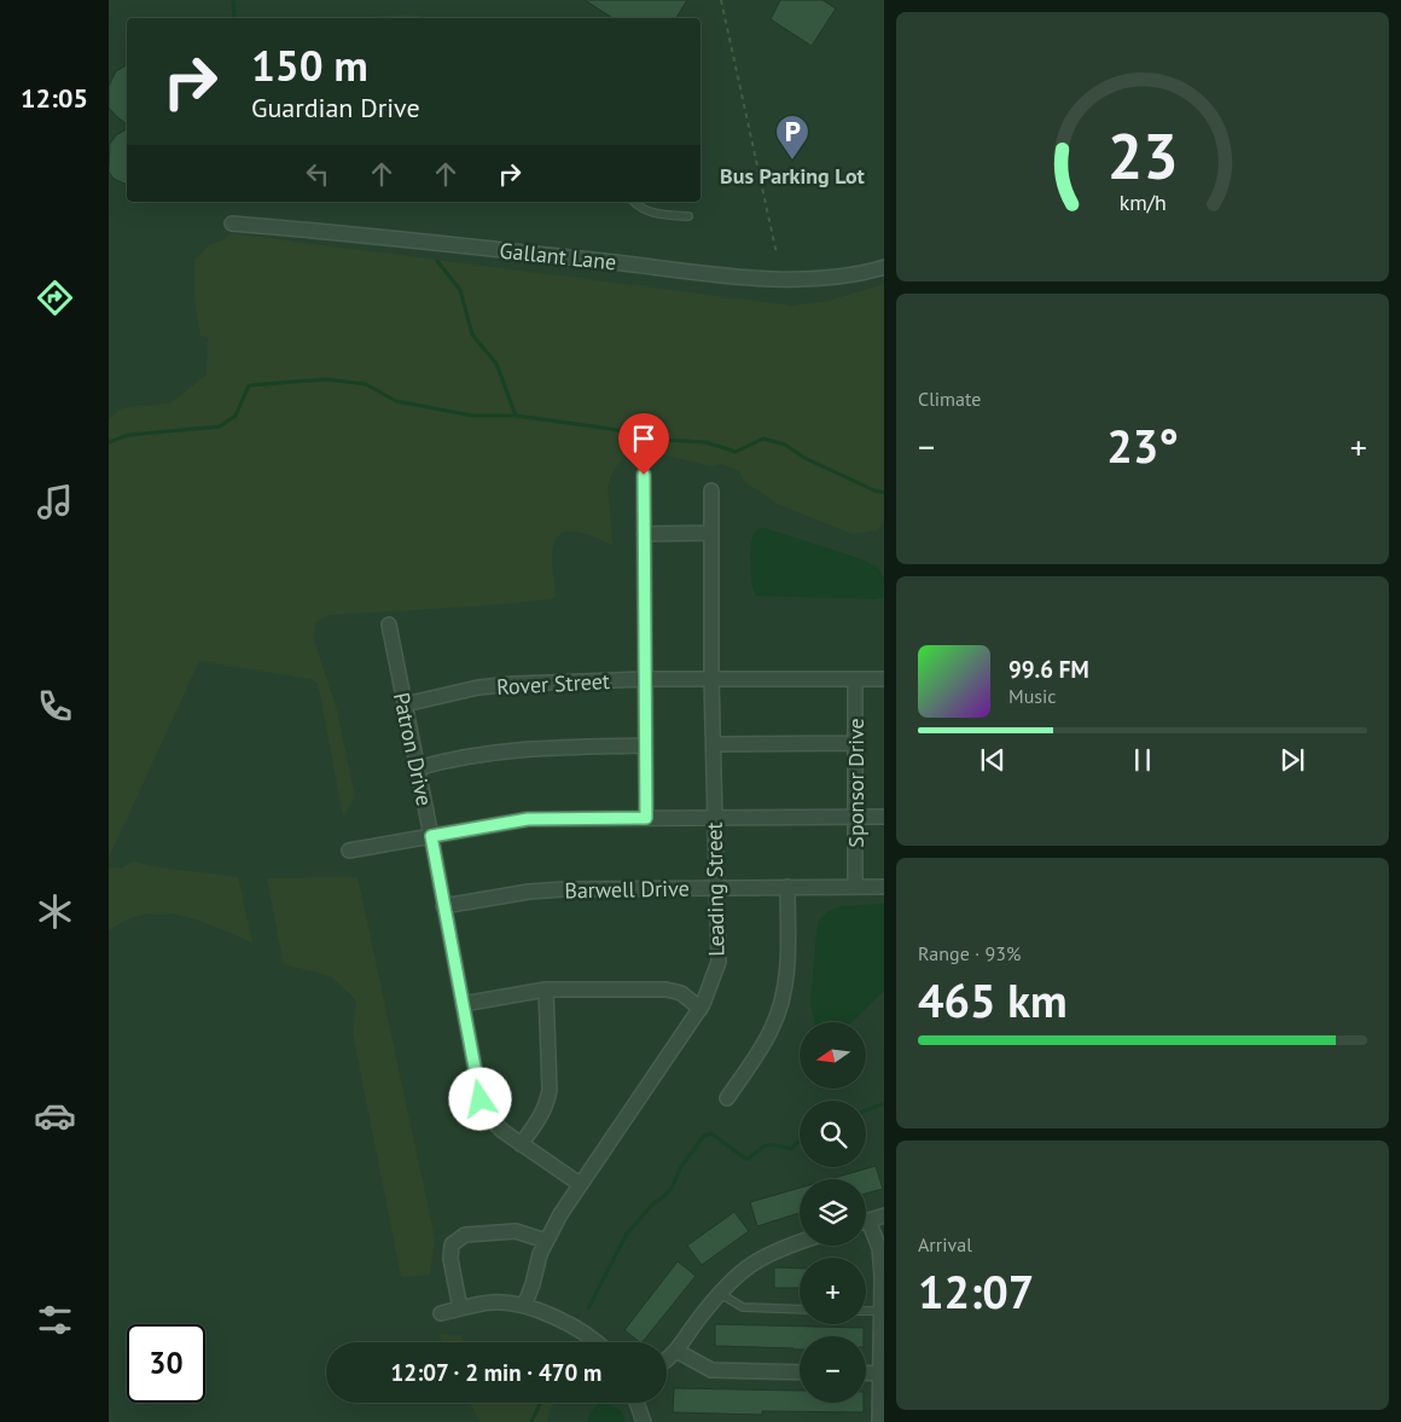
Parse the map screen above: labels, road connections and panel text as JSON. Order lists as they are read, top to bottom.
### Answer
{
  "streets": {
    "street": [
      "Gallant Lane",
      "Rover Street",
      "Patron Drive",
      "Sponsor Drive",
      "Barwell Drive",
      "Leading Street"
    ]
  },
  "crossings": [
    ["Rover Street", "Patron Drive"],
    ["Rover Street", "Sponsor Drive"],
    ["Rover Street", "Leading Street"],
    ["Patron Drive", "Barwell Drive"],
    ["Patron Drive", "Leading Street"],
    ["Sponsor Drive", "Barwell Drive"],
    ["Barwell Drive", "Leading Street"]
  ],
  "places": {
    "parking": ["Bus Parking Lot"]
  },
  "north": "left",
  "page": {
    "tabs": "12:05",
    "turn": ["150 m", "Guardian Drive"],
    "tile": [
      "Climate",
      ["Range · 93%", "465 km"],
      ["Arrival", "12:07"]
    ],
    "heat": ["−", "23°", "+"],
    "song": ["99.6 FM", "Music"],
    "map_buttons": ["+", "−"],
    "limit": "30",
    "trip": "12:07 · 2 min · 470 m",
    "gauge": ["23", "km/h"]
  }
}
